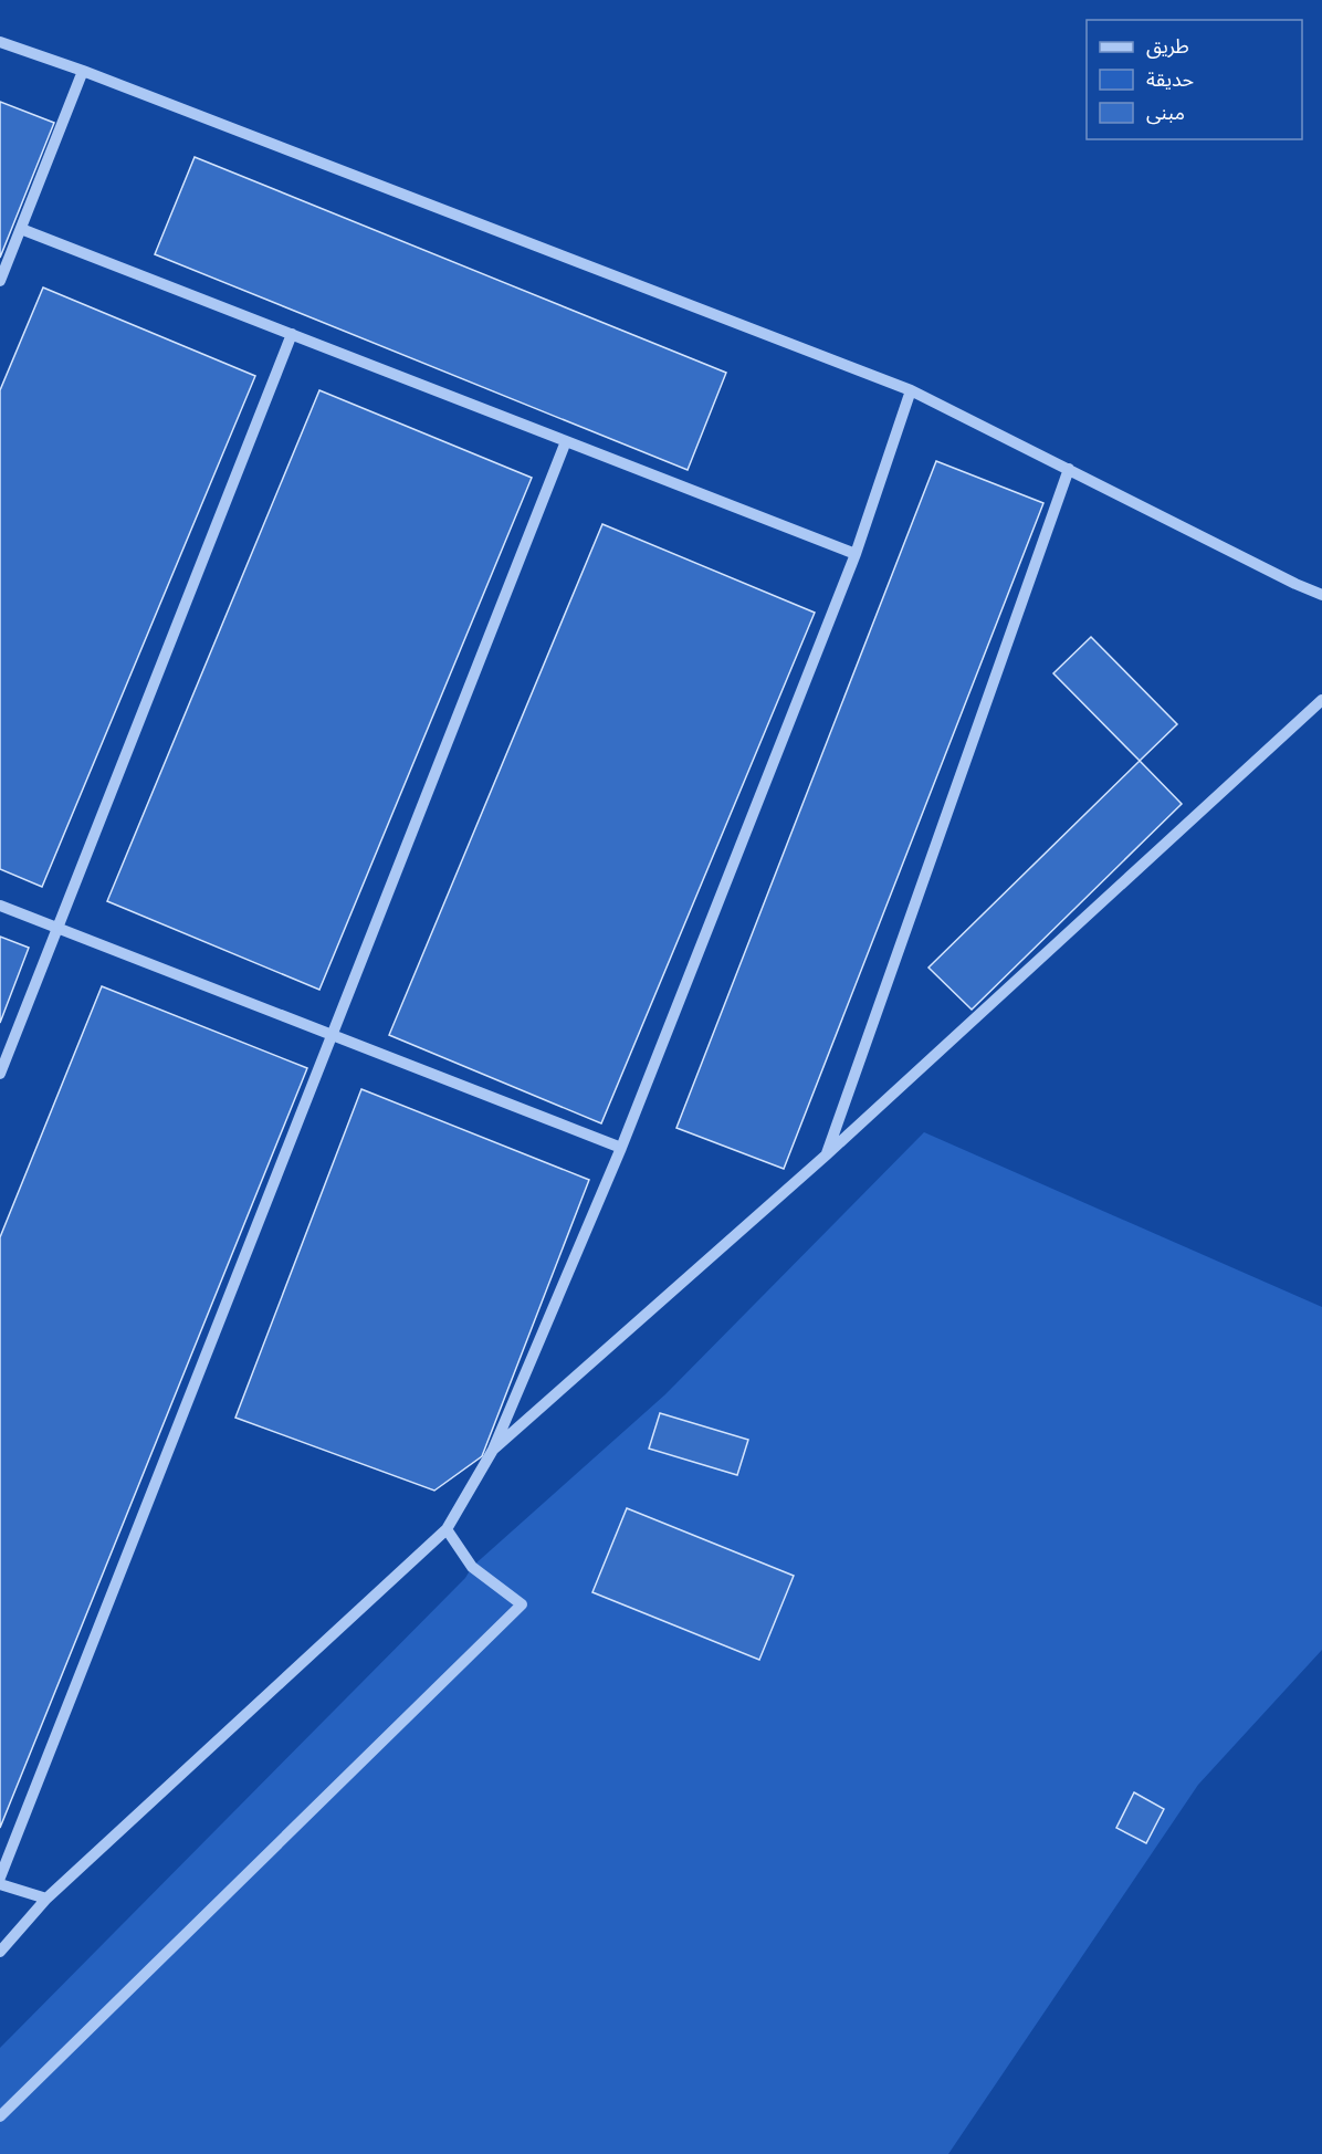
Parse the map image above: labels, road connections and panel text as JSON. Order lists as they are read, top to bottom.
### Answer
{
  "legend": ["طريق", "حديقة", "مبنى"]
}
